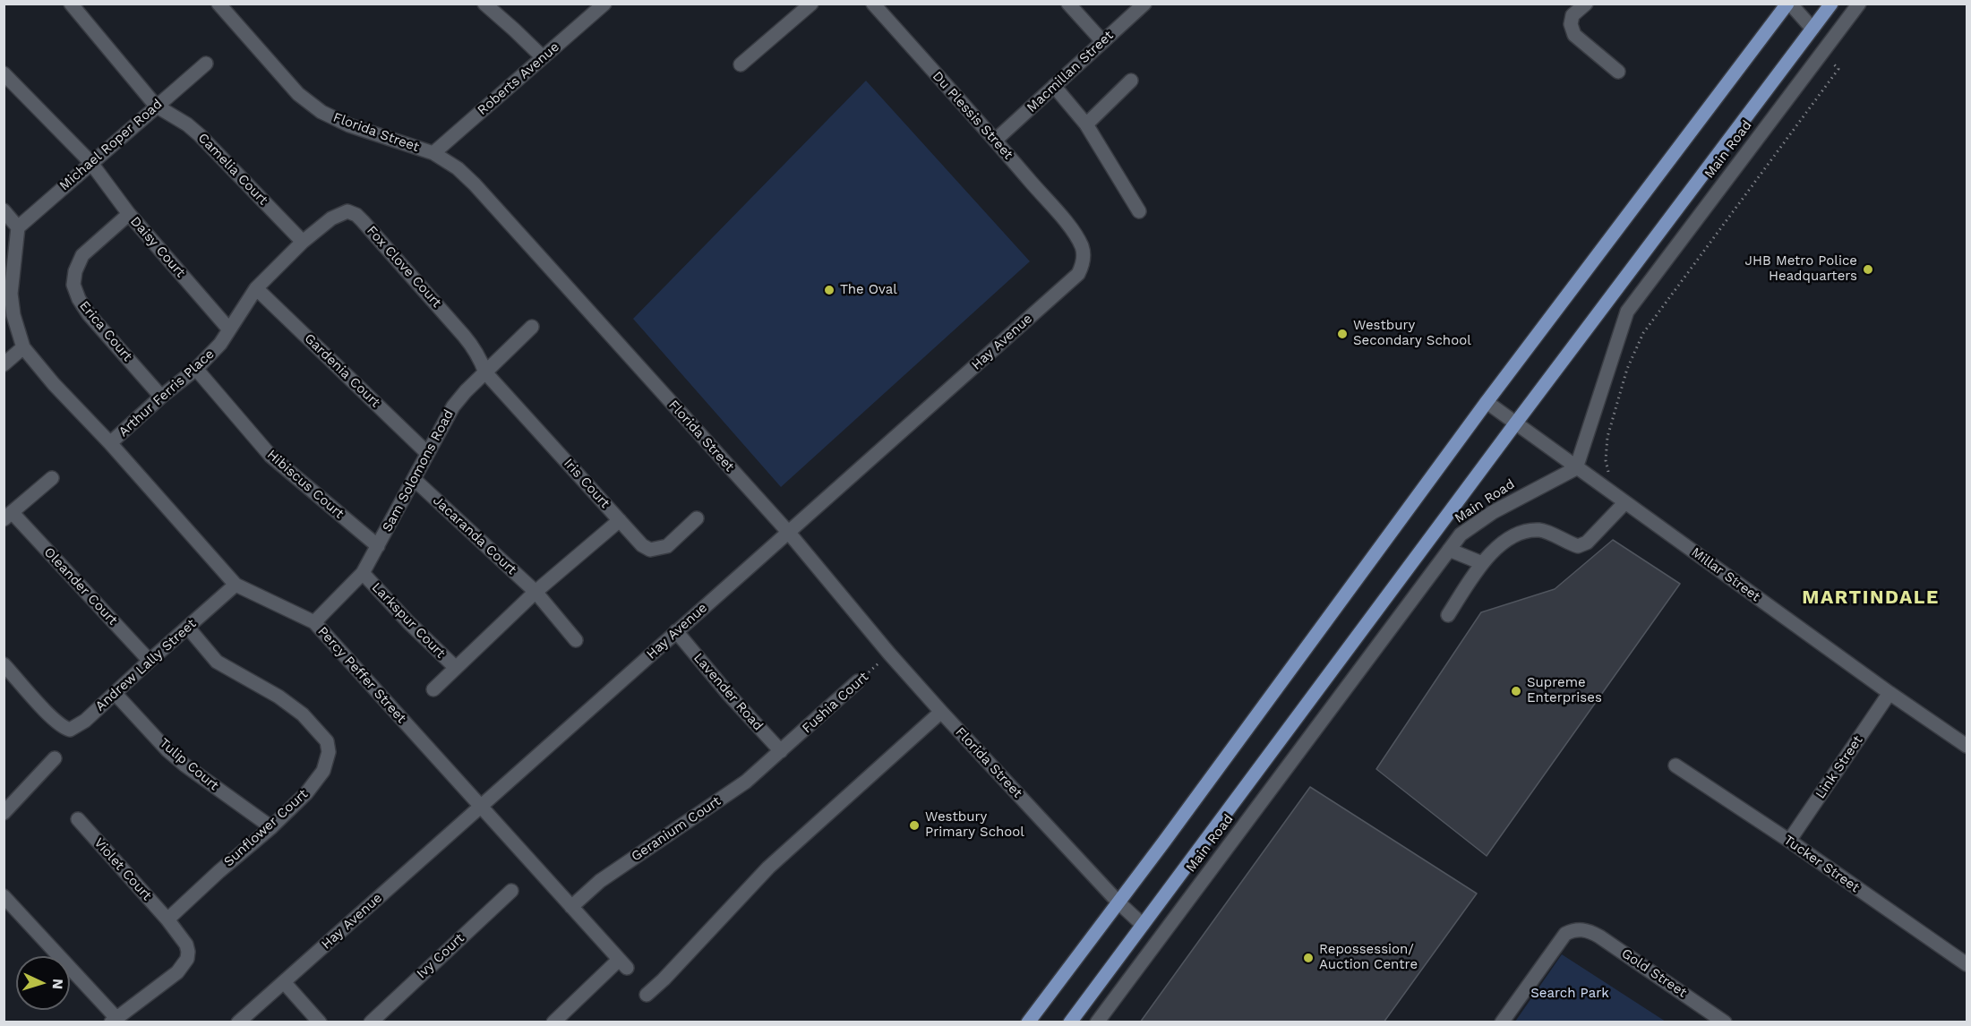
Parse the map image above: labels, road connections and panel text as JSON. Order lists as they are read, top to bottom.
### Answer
{
  "streets": {
    "main road": ["Main Road"],
    "street": [
      "Macmillan Street",
      "Roberts Avenue",
      "Du Plessis Street",
      "Florida Street",
      "Michael Roper Road",
      "Camelia Court",
      "Daisy Court",
      "Fox Clove Court",
      "Erica Court",
      "Hay Avenue",
      "Gardenia Court",
      "Arthur Ferris Place",
      "Sam Solomons Road",
      "Iris Court",
      "Hibiscus Court",
      "Jacaranda Court",
      "Millar Street",
      "Oleander Court",
      "Larkspur Court",
      "Andrew Lally Street",
      "Percy Peffer Street",
      "Lavender Road",
      "Fushia Court",
      "Tulip Court",
      "Link Street",
      "Sunflower Court",
      "Geranium Court",
      "Tucker Street",
      "Violet Court",
      "Ivy Court",
      "Gold Street"
    ]
  },
  "crossings": [
    ["Macmillan Street", "Du Plessis Street"],
    ["Roberts Avenue", "Florida Street"],
    ["Du Plessis Street", "Hay Avenue"],
    ["Florida Street", "Main Road"],
    ["Florida Street", "Hay Avenue"],
    ["Florida Street", "Fushia Court"],
    ["Michael Roper Road", "Camelia Court"],
    ["Michael Roper Road", "Daisy Court"],
    ["Michael Roper Road", "Percy Peffer Street"],
    ["Main Road", "Millar Street"],
    ["Camelia Court", "Fox Clove Court"],
    ["Camelia Court", "Arthur Ferris Place"],
    ["Daisy Court", "Erica Court"],
    ["Daisy Court", "Arthur Ferris Place"],
    ["Fox Clove Court", "Arthur Ferris Place"],
    ["Fox Clove Court", "Sam Solomons Road"],
    ["Fox Clove Court", "Iris Court"],
    ["Erica Court", "Arthur Ferris Place"],
    ["Hay Avenue", "Percy Peffer Street"],
    ["Hay Avenue", "Lavender Road"],
    ["Gardenia Court", "Arthur Ferris Place"],
    ["Gardenia Court", "Sam Solomons Road"],
    ["Arthur Ferris Place", "Hibiscus Court"],
    ["Arthur Ferris Place", "Percy Peffer Street"],
    ["Sam Solomons Road", "Iris Court"],
    ["Sam Solomons Road", "Hibiscus Court"],
    ["Sam Solomons Road", "Jacaranda Court"],
    ["Sam Solomons Road", "Larkspur Court"],
    ["Sam Solomons Road", "Percy Peffer Street"],
    ["Iris Court", "Larkspur Court"],
    ["Jacaranda Court", "Larkspur Court"],
    ["Millar Street", "Link Street"],
    ["Oleander Court", "Andrew Lally Street"],
    ["Andrew Lally Street", "Percy Peffer Street"],
    ["Andrew Lally Street", "Tulip Court"],
    ["Andrew Lally Street", "Sunflower Court"],
    ["Percy Peffer Street", "Geranium Court"],
    ["Lavender Road", "Fushia Court"],
    ["Lavender Road", "Geranium Court"],
    ["Fushia Court", "Geranium Court"],
    ["Tulip Court", "Sunflower Court"],
    ["Link Street", "Tucker Street"],
    ["Sunflower Court", "Violet Court"]
  ],
  "districts": ["MARTINDALE"],
  "parks": ["Search Park"],
  "places": [
    "JHB Metro Police Headquarters",
    "The Oval",
    "Westbury Secondary School",
    "Supreme Enterprises",
    "Westbury Primary School",
    "Repossession/ Auction Centre"
  ],
  "north": "right"
}
